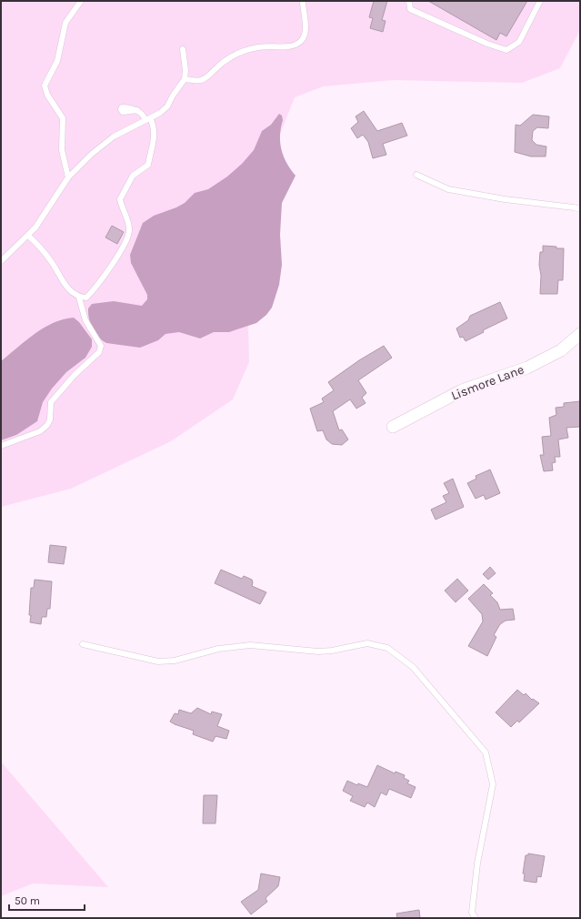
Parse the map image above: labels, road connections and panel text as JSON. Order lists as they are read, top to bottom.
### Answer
{
  "streets": {
    "street": ["Lismore Lane"]
  },
  "scale_bar": "50 m"
}
